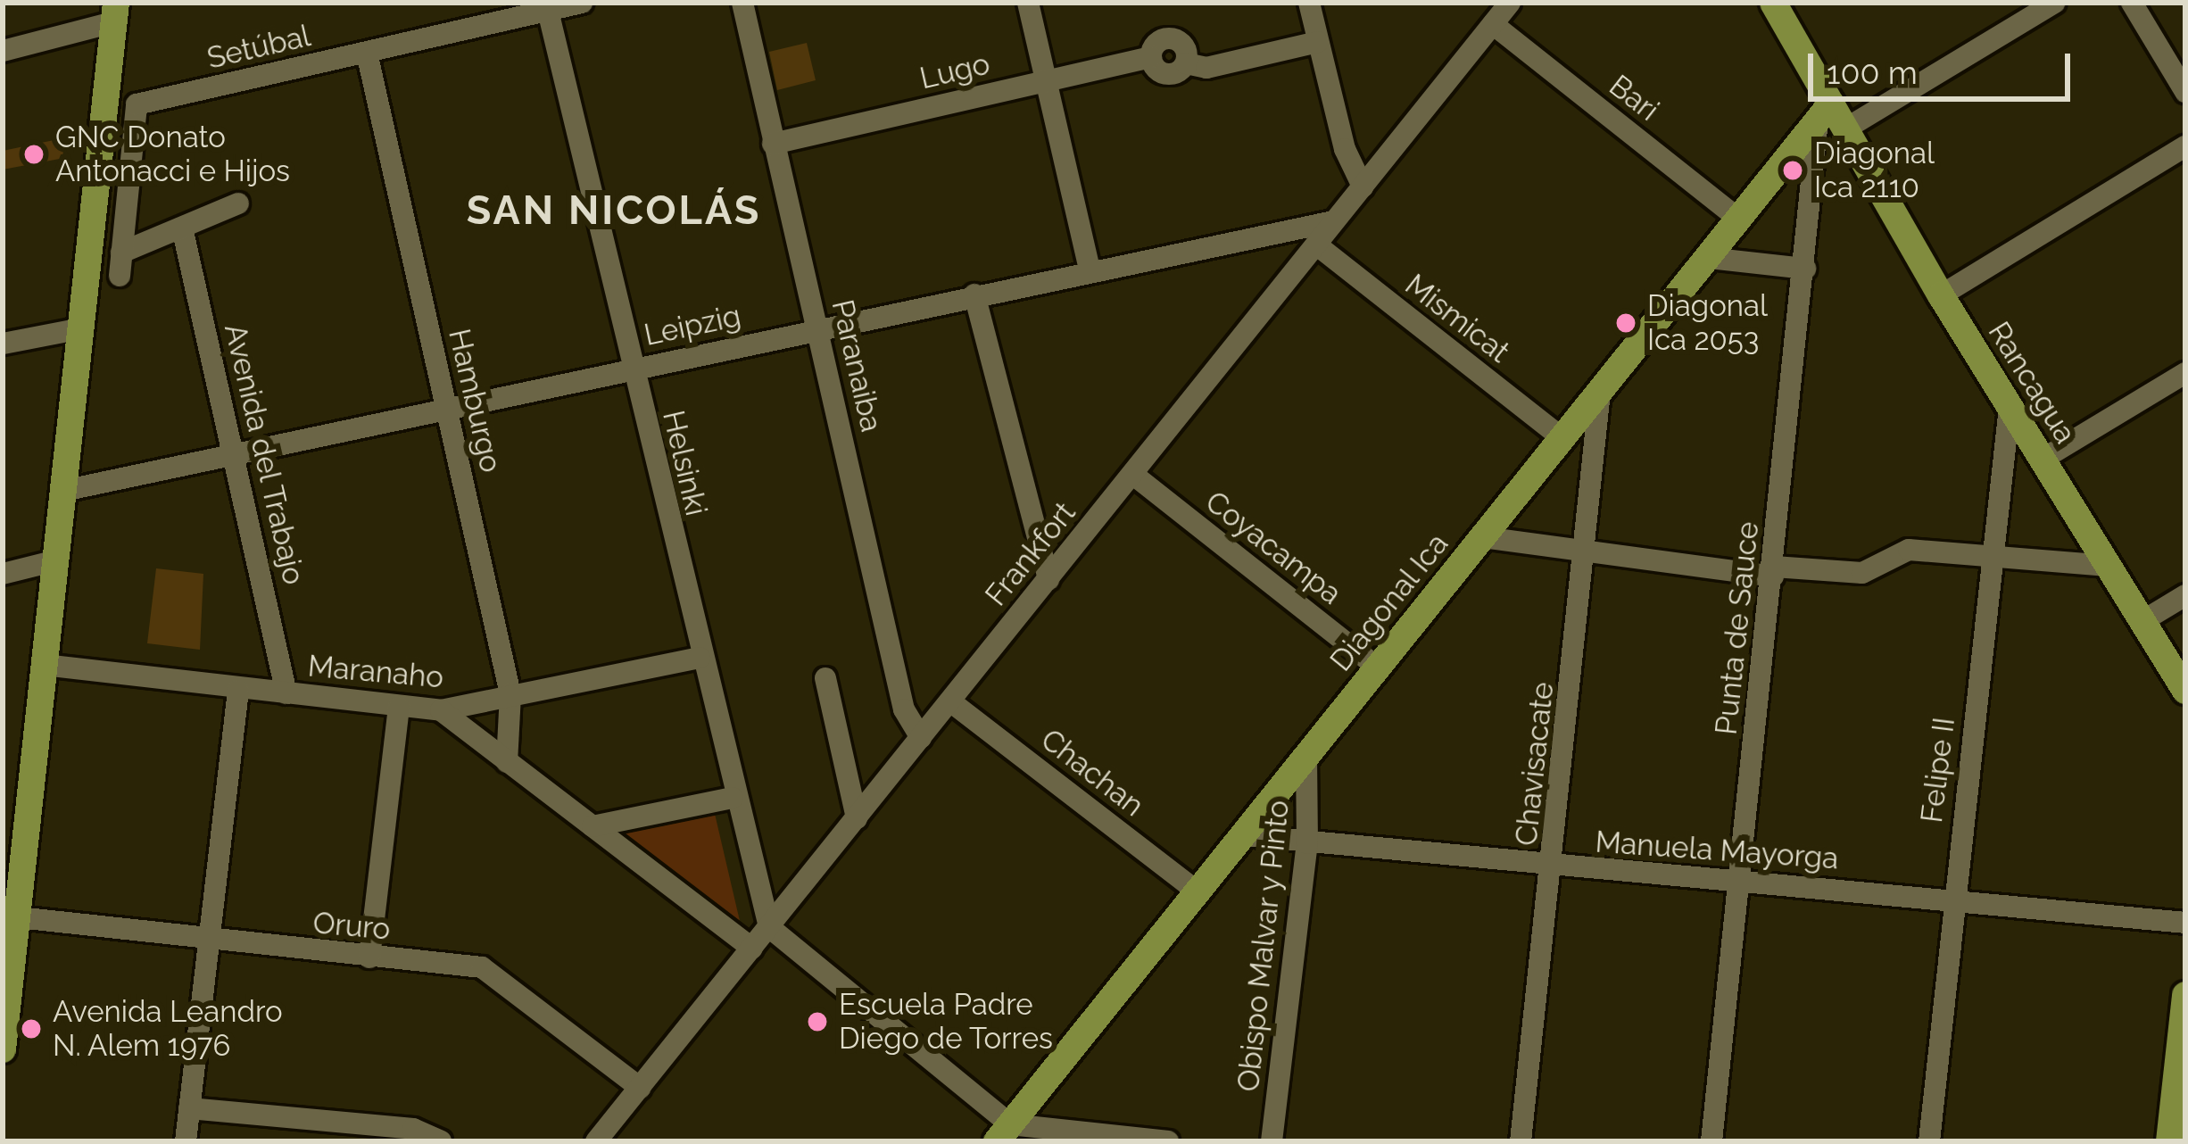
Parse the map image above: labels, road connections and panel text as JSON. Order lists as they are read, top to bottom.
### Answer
{
  "streets": {
    "main road": ["Rancagua", "Diagonal Ica"],
    "street": [
      "Setúbal",
      "Lugo",
      "Bari",
      "Mismicat",
      "Leipzig",
      "Paranaiba",
      "Hamburgo",
      "Avenida del Trabajo",
      "Helsinki",
      "Coyacampa",
      "Frankfort",
      "Punta de Sauce",
      "Maranaho",
      "Chavisacate",
      "Felipe II",
      "Chachan",
      "Manuela Mayorga",
      "Oruro",
      "Obispo Malvar y Pinto"
    ]
  },
  "crossings": [
    ["Setúbal", "Hamburgo"],
    ["Setúbal", "Avenida del Trabajo"],
    ["Setúbal", "Helsinki"],
    ["Lugo", "Paranaiba"],
    ["Bari", "Frankfort"],
    ["Bari", "Diagonal Ica"],
    ["Mismicat", "Frankfort"],
    ["Mismicat", "Diagonal Ica"],
    ["Leipzig", "Paranaiba"],
    ["Leipzig", "Hamburgo"],
    ["Leipzig", "Avenida del Trabajo"],
    ["Leipzig", "Helsinki"],
    ["Leipzig", "Frankfort"],
    ["Paranaiba", "Frankfort"],
    ["Rancagua", "Diagonal Ica"],
    ["Rancagua", "Punta de Sauce"],
    ["Rancagua", "Felipe II"],
    ["Hamburgo", "Maranaho"],
    ["Avenida del Trabajo", "Maranaho"],
    ["Helsinki", "Frankfort"],
    ["Helsinki", "Maranaho"],
    ["Coyacampa", "Frankfort"],
    ["Coyacampa", "Diagonal Ica"],
    ["Frankfort", "Chachan"],
    ["Frankfort", "Oruro"],
    ["Diagonal Ica", "Punta de Sauce"],
    ["Diagonal Ica", "Chavisacate"],
    ["Diagonal Ica", "Chachan"],
    ["Diagonal Ica", "Manuela Mayorga"],
    ["Diagonal Ica", "Obispo Malvar y Pinto"],
    ["Punta de Sauce", "Manuela Mayorga"],
    ["Chavisacate", "Manuela Mayorga"],
    ["Felipe II", "Manuela Mayorga"],
    ["Manuela Mayorga", "Obispo Malvar y Pinto"]
  ],
  "districts": ["SAN NICOLÁS"],
  "places": [
    "GNC Donato Antonacci e Hijos",
    "Diagonal Ica 2110",
    "Diagonal Ica 2053",
    "Escuela Padre Diego de Torres",
    "Avenida Leandro N. Alem 1976"
  ],
  "scale_bar": "100 m"
}
